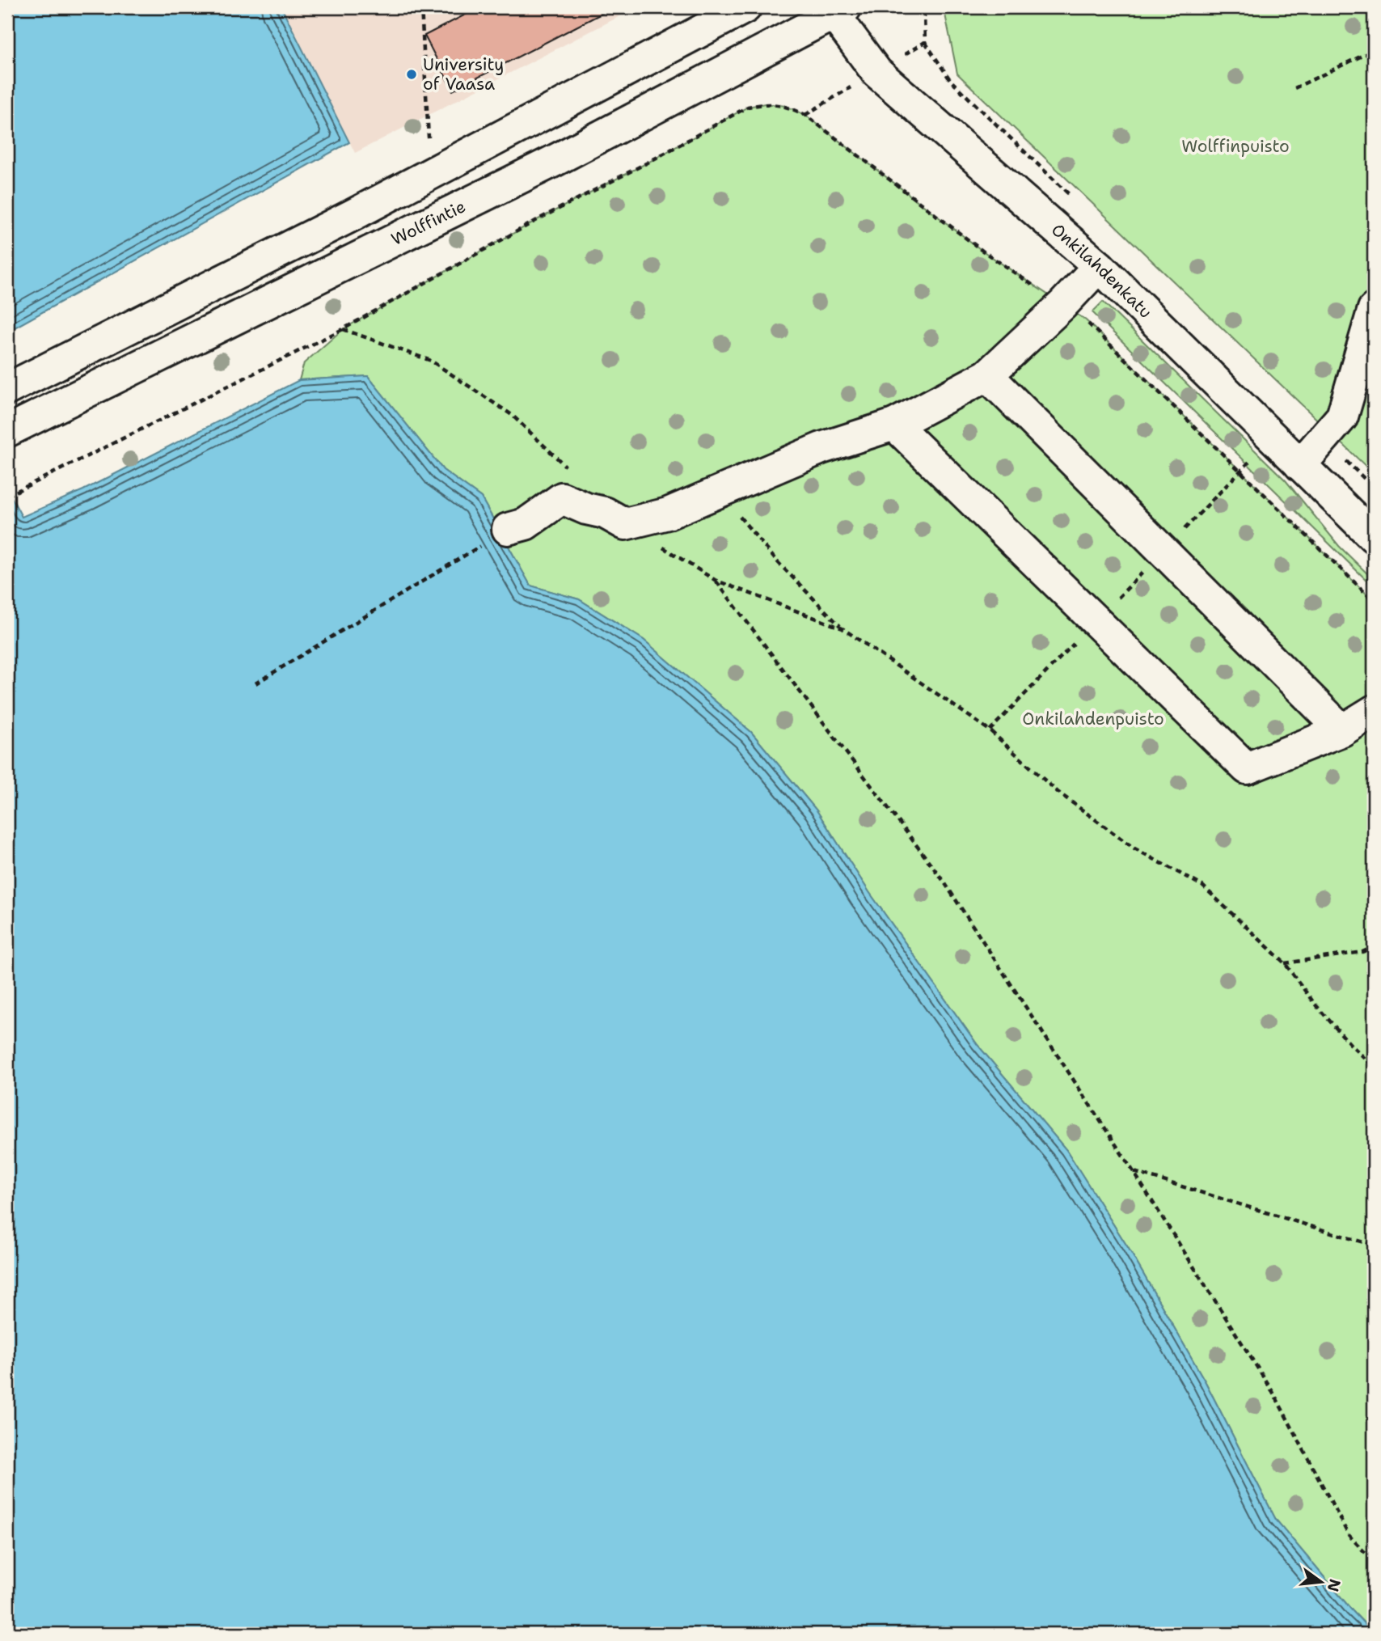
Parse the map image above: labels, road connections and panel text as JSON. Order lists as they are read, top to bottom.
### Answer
{
  "streets": {
    "main road": ["Wolffintie", "Onkilahdenkatu"]
  },
  "crossings": [
    ["Wolffintie", "Onkilahdenkatu"]
  ],
  "parks": ["Wolffinpuisto", "Onkilahdenpuisto"],
  "places": ["University of Vaasa"],
  "north": "right"
}
